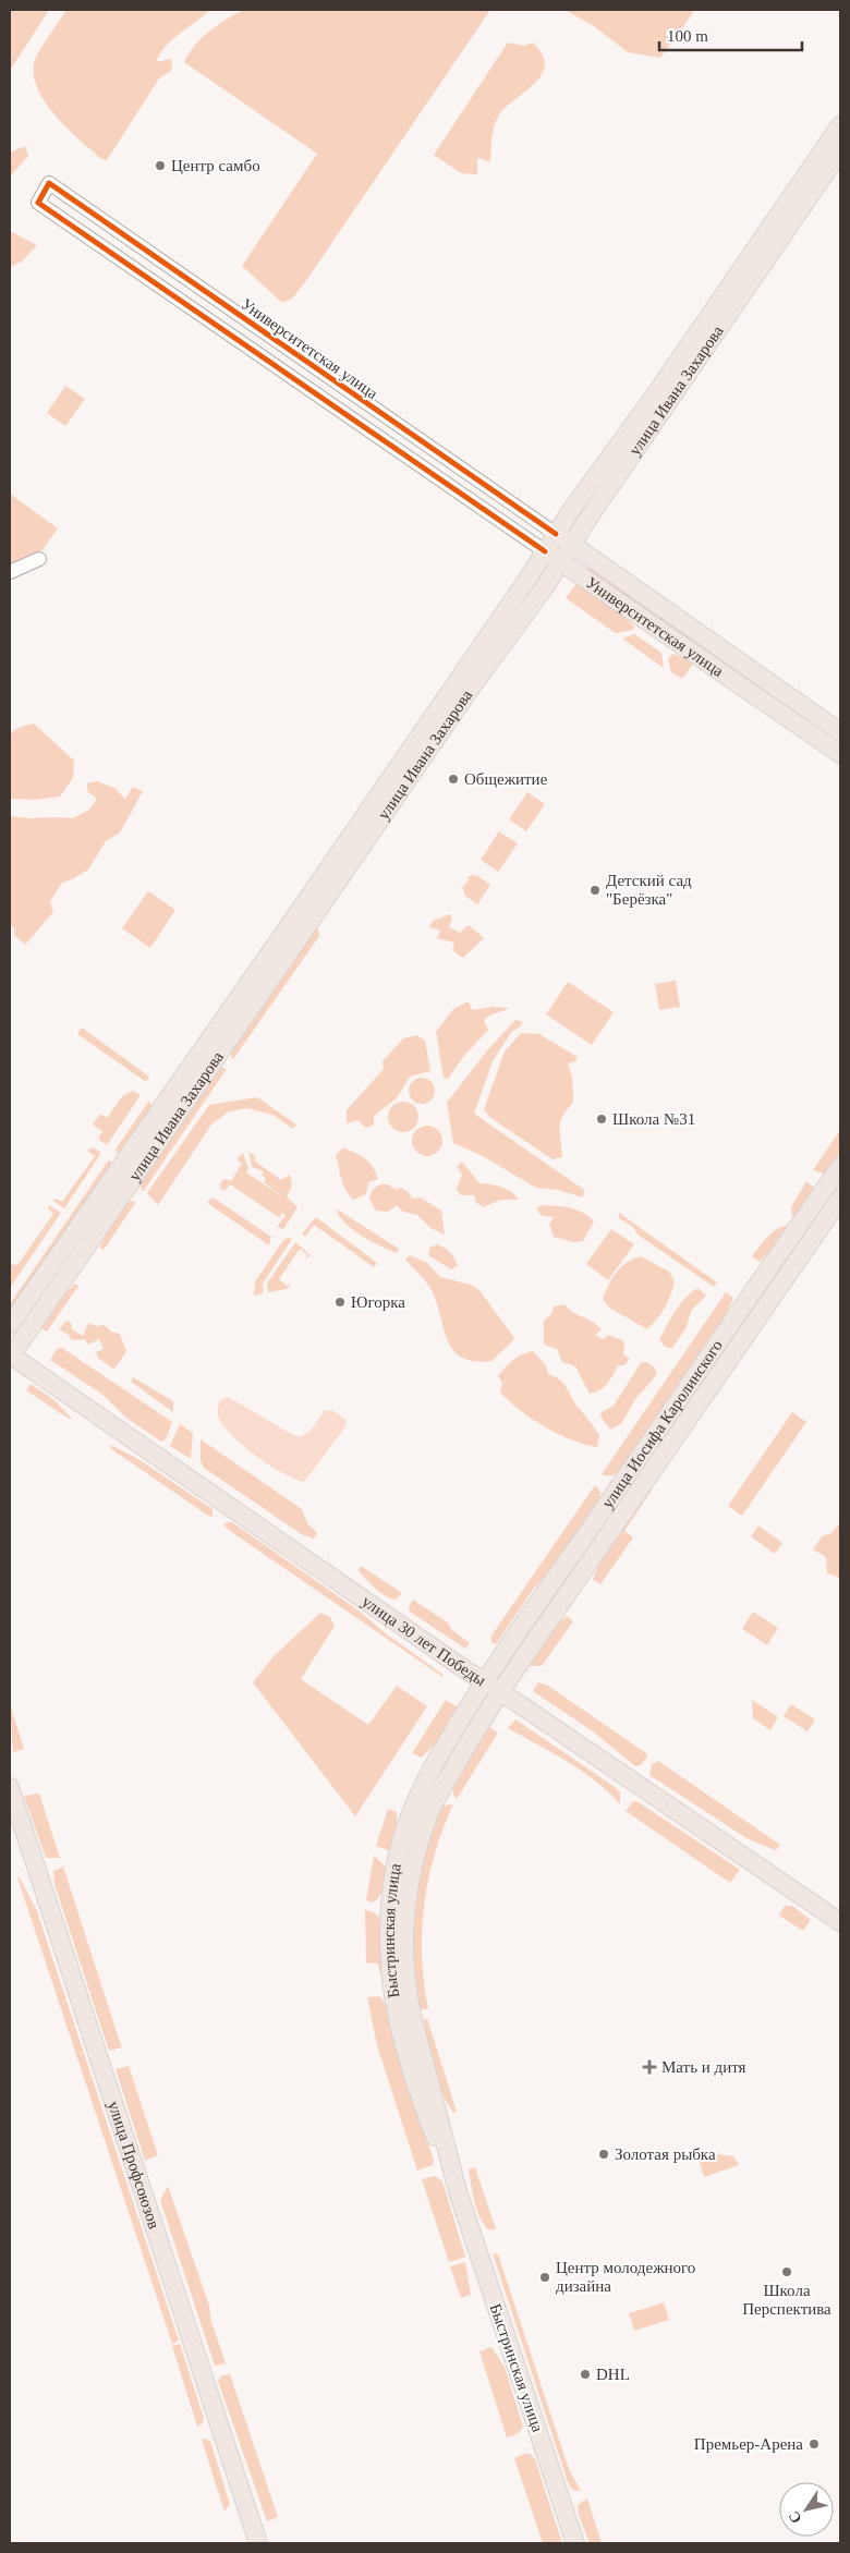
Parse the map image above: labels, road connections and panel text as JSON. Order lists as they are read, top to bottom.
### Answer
{
  "streets": {
    "main road": [
      "Университетская улица",
      "улица Ивана Захарова",
      "улица Иосифа Каролинского",
      "улица 30 лет Победы",
      "Быстринская улица",
      "улица Профсоюзов"
    ]
  },
  "crossings": [
    ["Университетская улица", "улица Ивана Захарова"],
    ["улица Ивана Захарова", "улица 30 лет Победы"],
    ["улица Иосифа Каролинского", "улица 30 лет Победы"],
    ["улица Иосифа Каролинского", "Быстринская улица"],
    ["улица 30 лет Победы", "Быстринская улица"]
  ],
  "places": {
    "other": [
      "Центр самбо",
      "Общежитие",
      "Детский сад \"Берёзка\"",
      "Школа №31",
      "Югорка",
      "Золотая рыбка",
      "Школа Перспектива",
      "Центр молодежного дизайна",
      "DHL",
      "Премьер-Арена"
    ],
    "health": ["Мать и дитя"]
  },
  "scale_bar": "100 m",
  "north": "bottom left"
}
